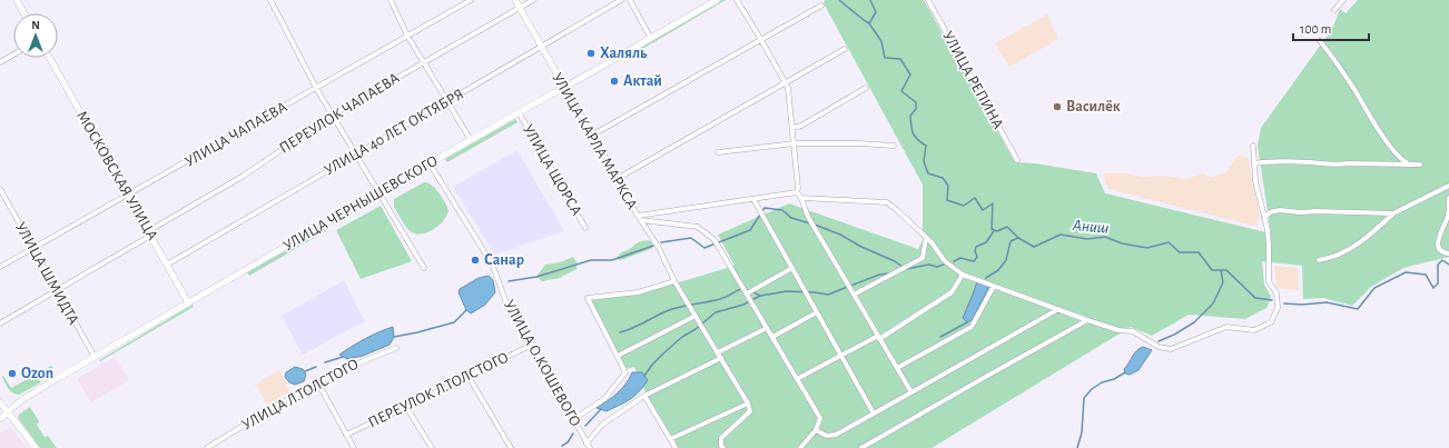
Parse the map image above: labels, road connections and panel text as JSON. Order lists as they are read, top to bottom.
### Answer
{
  "streets": {
    "street": [
      "УЛИЦА РЕПИНА",
      "ПЕРЕУЛОК ЧАПАЕВА",
      "УЛИЦА 40 ЛЕТ ОКТЯБРЯ",
      "УЛИЦА ЧАПАЕВА",
      "УЛИЦА КАРЛА МАРКСА",
      "УЛИЦА ЩОРСА",
      "МОСКОВСКАЯ УЛИЦА",
      "УЛИЦА ЧЕРНЫШЕВСКОГО",
      "УЛИЦА ШМИДТА",
      "УЛИЦА О.КОШЕВОГО",
      "ПЕРЕУЛОК Л.ТОЛСТОГО",
      "УЛИЦА Л.ТОЛСТОГО"
    ]
  },
  "crossings": [
    ["ПЕРЕУЛОК ЧАПАЕВА", "УЛИЦА КАРЛА МАРКСА"],
    ["ПЕРЕУЛОК ЧАПАЕВА", "МОСКОВСКАЯ УЛИЦА"],
    ["ПЕРЕУЛОК ЧАПАЕВА", "УЛИЦА ШМИДТА"],
    ["УЛИЦА 40 ЛЕТ ОКТЯБРЯ", "УЛИЦА КАРЛА МАРКСА"],
    ["УЛИЦА 40 ЛЕТ ОКТЯБРЯ", "МОСКОВСКАЯ УЛИЦА"],
    ["УЛИЦА ЧАПАЕВА", "МОСКОВСКАЯ УЛИЦА"],
    ["УЛИЦА ЧАПАЕВА", "УЛИЦА ШМИДТА"],
    ["УЛИЦА КАРЛА МАРКСА", "УЛИЦА ЧЕРНЫШЕВСКОГО"],
    ["УЛИЦА ЩОРСА", "УЛИЦА ЧЕРНЫШЕВСКОГО"],
    ["МОСКОВСКАЯ УЛИЦА", "УЛИЦА ЧЕРНЫШЕВСКОГО"],
    ["УЛИЦА ЧЕРНЫШЕВСКОГО", "УЛИЦА ШМИДТА"],
    ["УЛИЦА ЧЕРНЫШЕВСКОГО", "УЛИЦА О.КОШЕВОГО"],
    ["УЛИЦА О.КОШЕВОГО", "ПЕРЕУЛОК Л.ТОЛСТОГО"]
  ],
  "water": ["Аниш"],
  "places": [
    "Халяль",
    "Актай",
    "Василёк",
    "Санар",
    "Ozon"
  ],
  "scale_bar": "100 m",
  "north": "top"
}
